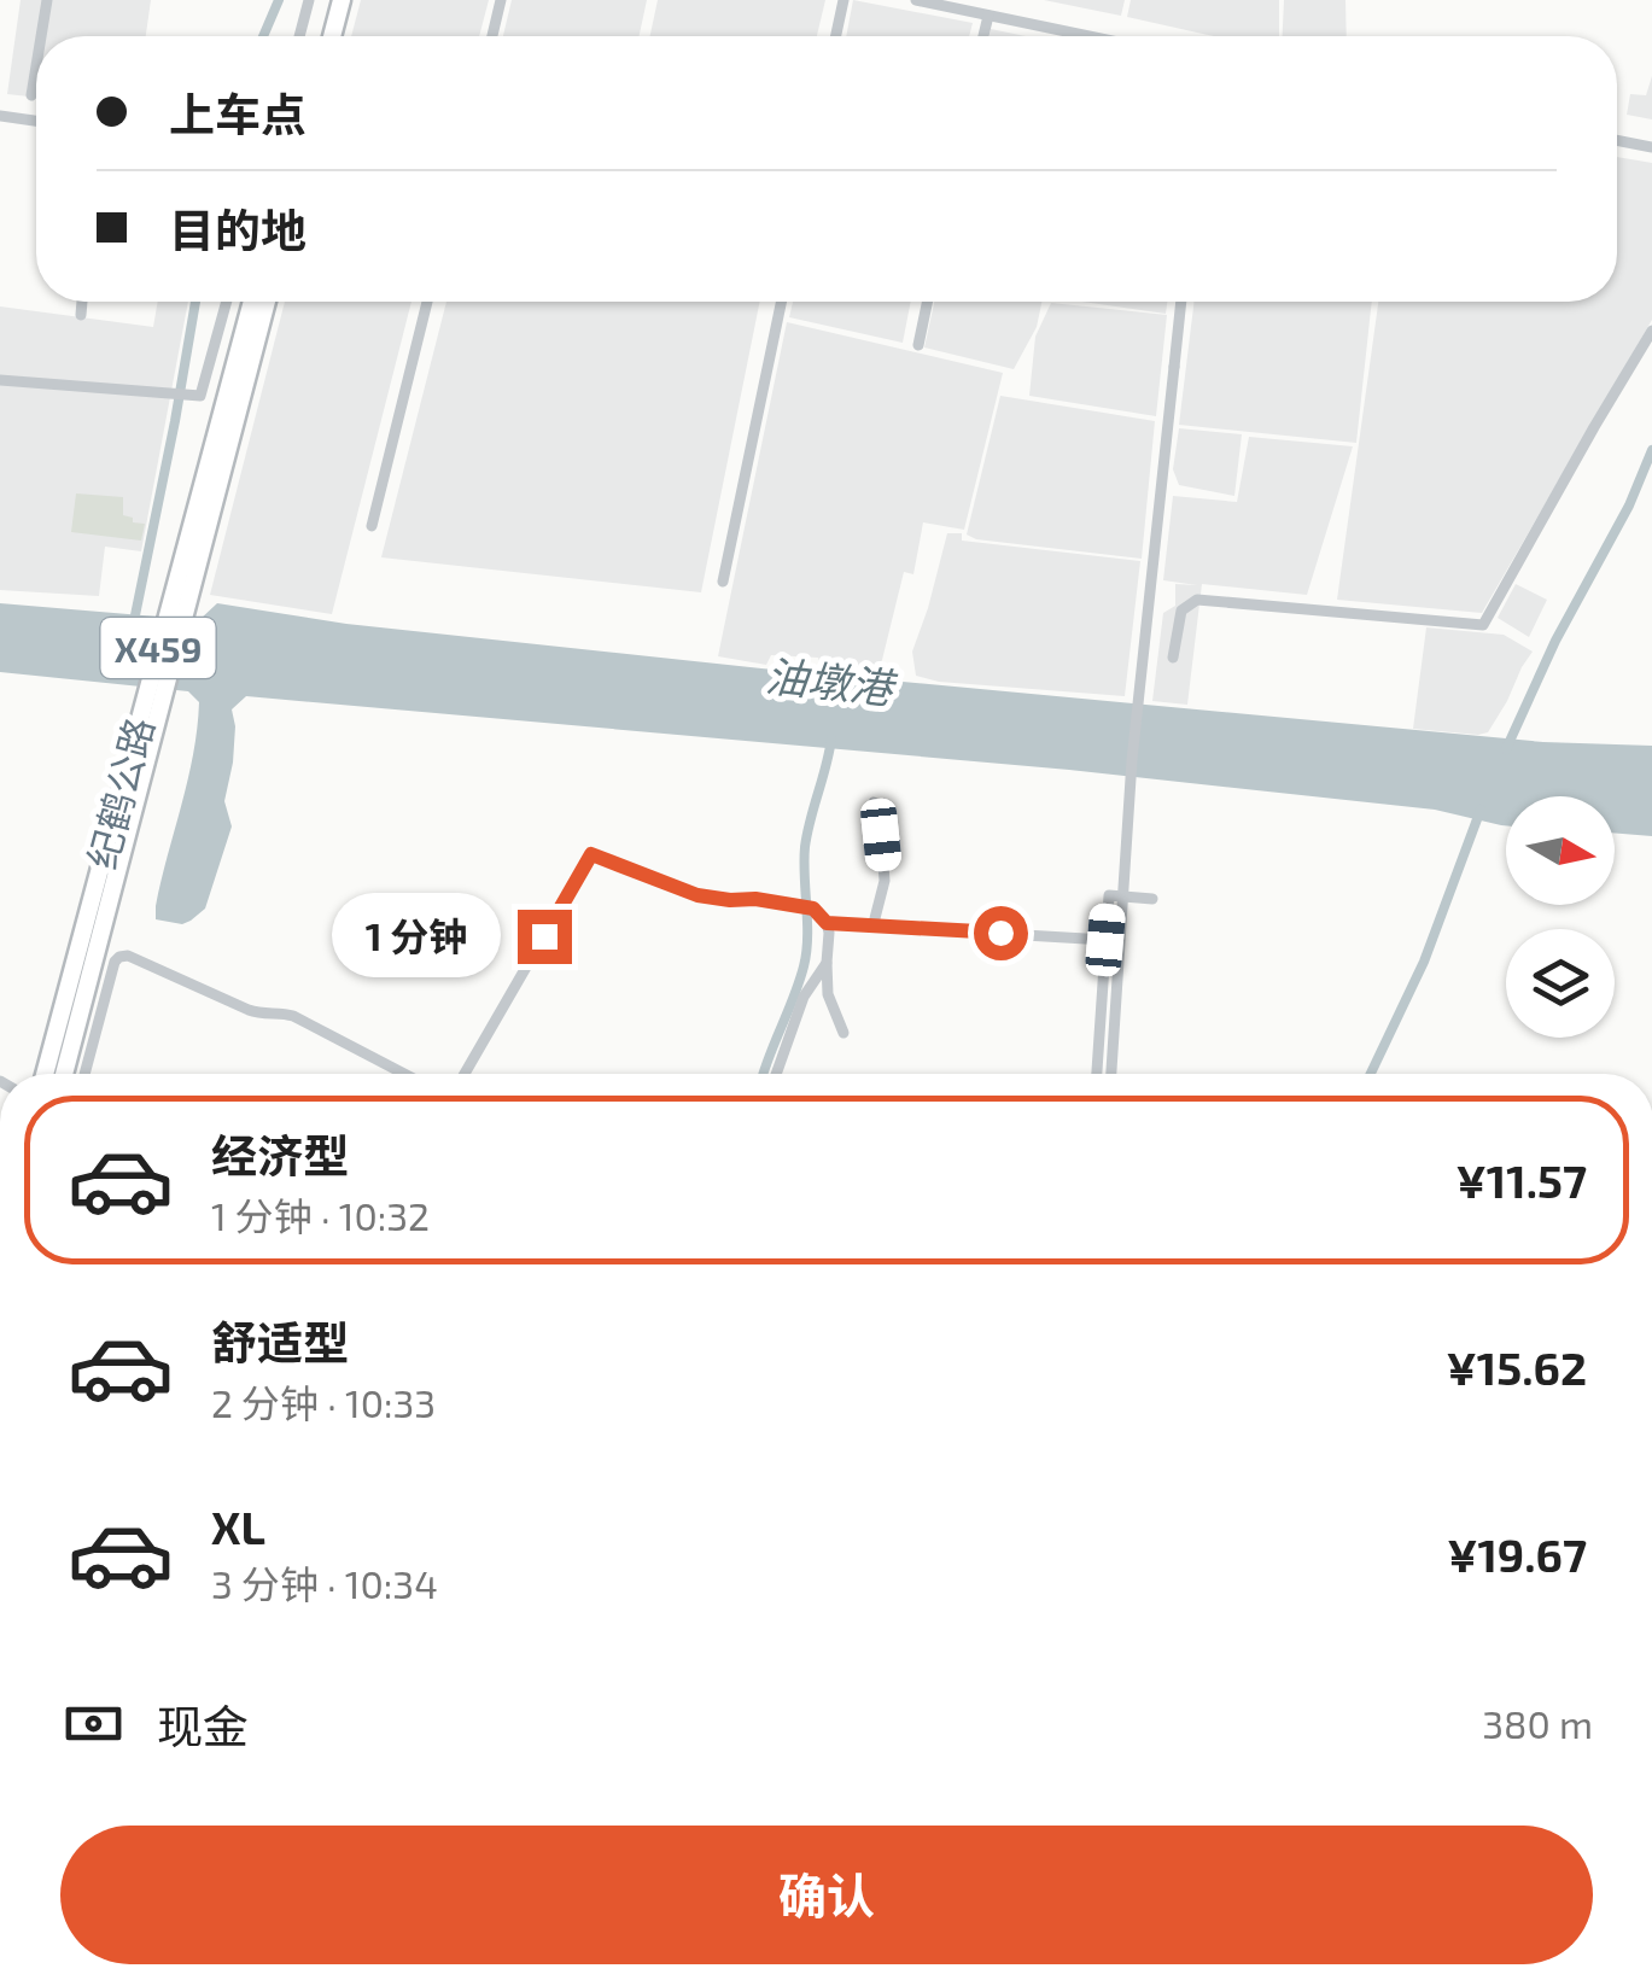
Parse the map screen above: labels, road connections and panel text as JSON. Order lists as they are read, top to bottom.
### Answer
{
  "streets": {
    "main road": ["X459", "纪鹤公路"]
  },
  "water": ["油墩港"],
  "north": "right",
  "page": {
    "banner": ["上车点", "目的地"],
    "bubble": "1 分钟",
    "list": [
      {
        "name": "经济型",
        "note": "1 分钟 · 10:32",
        "value": "¥11.57"
      },
      {
        "name": "舒适型",
        "note": "2 分钟 · 10:33",
        "value": "¥15.62"
      },
      {
        "name": "XL",
        "note": "3 分钟 · 10:34",
        "value": "¥19.67"
      }
    ],
    "pay": ["现金", "380 m"],
    "buttons": "确认"
  }
}
